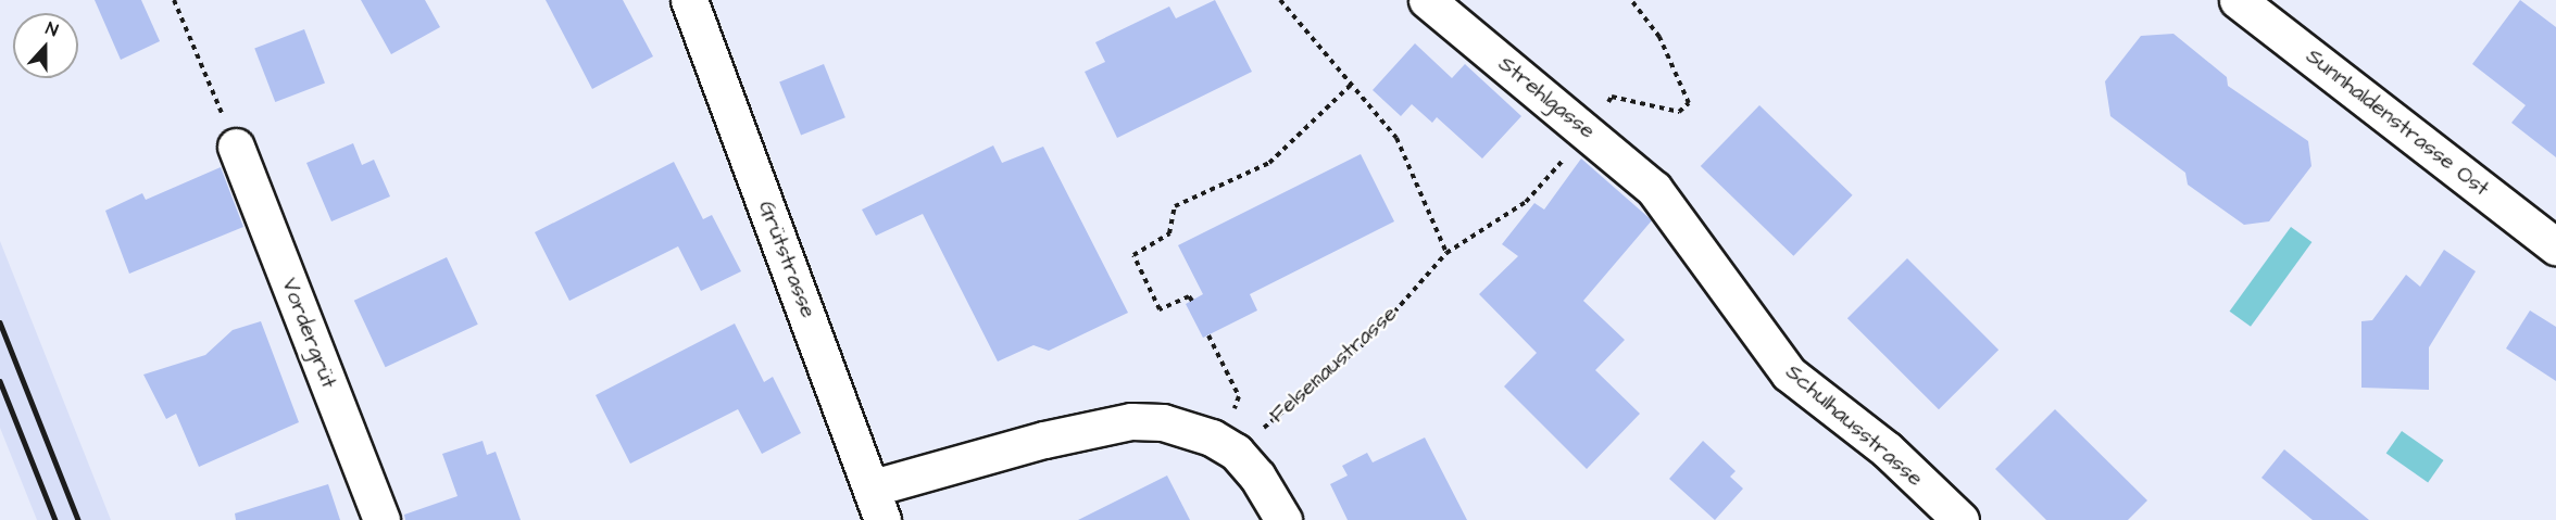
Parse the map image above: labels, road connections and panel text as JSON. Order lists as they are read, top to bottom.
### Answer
{
  "streets": {
    "street": [
      "Strehlgasse",
      "Sunnhaldenstrasse Ost",
      "Grütstrasse",
      "Vordergrüt",
      "Schulhausstrasse"
    ],
    "path": ["Felsenaustrasse"]
  },
  "crossings": [
    ["Strehlgasse", "Schulhausstrasse"]
  ],
  "north": "top"
}
